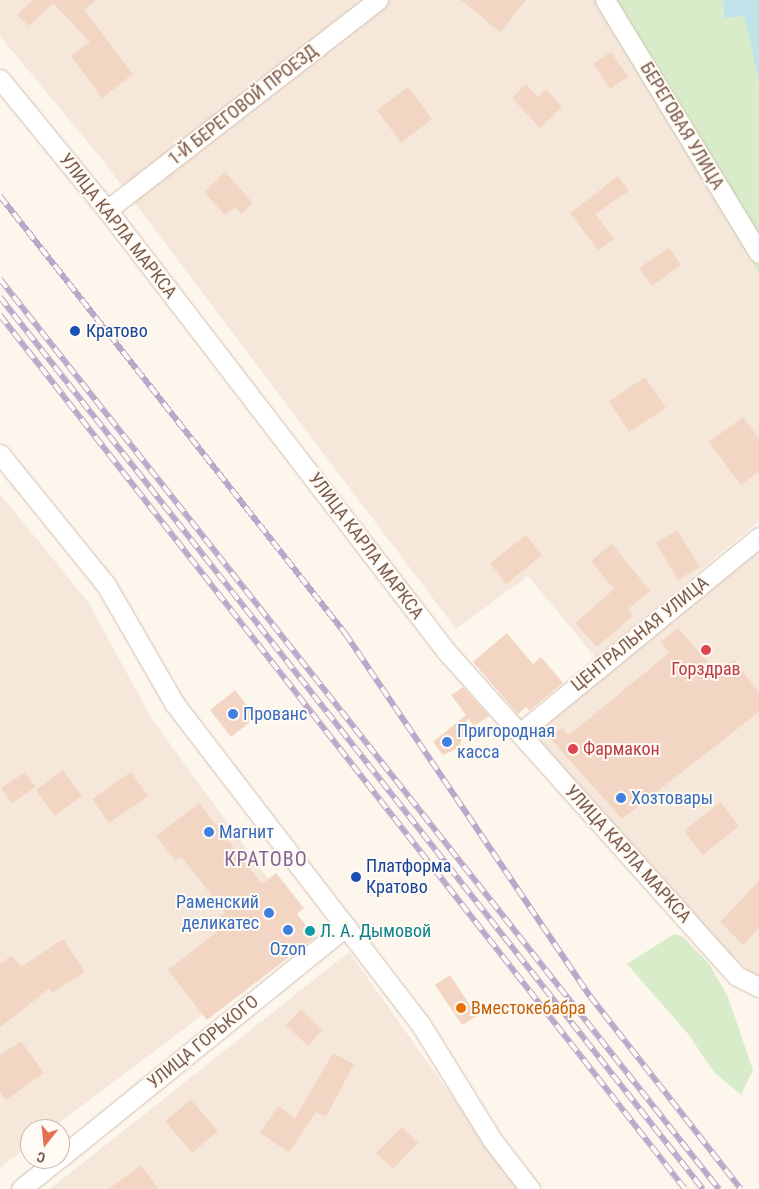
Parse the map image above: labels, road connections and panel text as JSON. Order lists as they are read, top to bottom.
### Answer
{
  "streets": {
    "street": [
      "1-Й БЕРЕГОВОЙ ПРОЕЗД",
      "БЕРЕГОВАЯ УЛИЦА",
      "УЛИЦА КАРЛА МАРКСА",
      "ЦЕНТРАЛЬНАЯ УЛИЦА",
      "УЛИЦА ГОРЬКОГО"
    ]
  },
  "crossings": [
    ["1-Й БЕРЕГОВОЙ ПРОЕЗД", "УЛИЦА КАРЛА МАРКСА"],
    ["УЛИЦА КАРЛА МАРКСА", "ЦЕНТРАЛЬНАЯ УЛИЦА"]
  ],
  "districts": ["КРАТОВО"],
  "places": [
    "Кратово",
    "Горздрав",
    "Прованс",
    "Пригородная касса",
    "Фармакон",
    "Хозтовары",
    "Магнит",
    "Платформа Кратово",
    "Раменский деликатес",
    "Ozon",
    "Л. А. Дымовой",
    "Вместокебабра"
  ],
  "north": "bottom"
}
